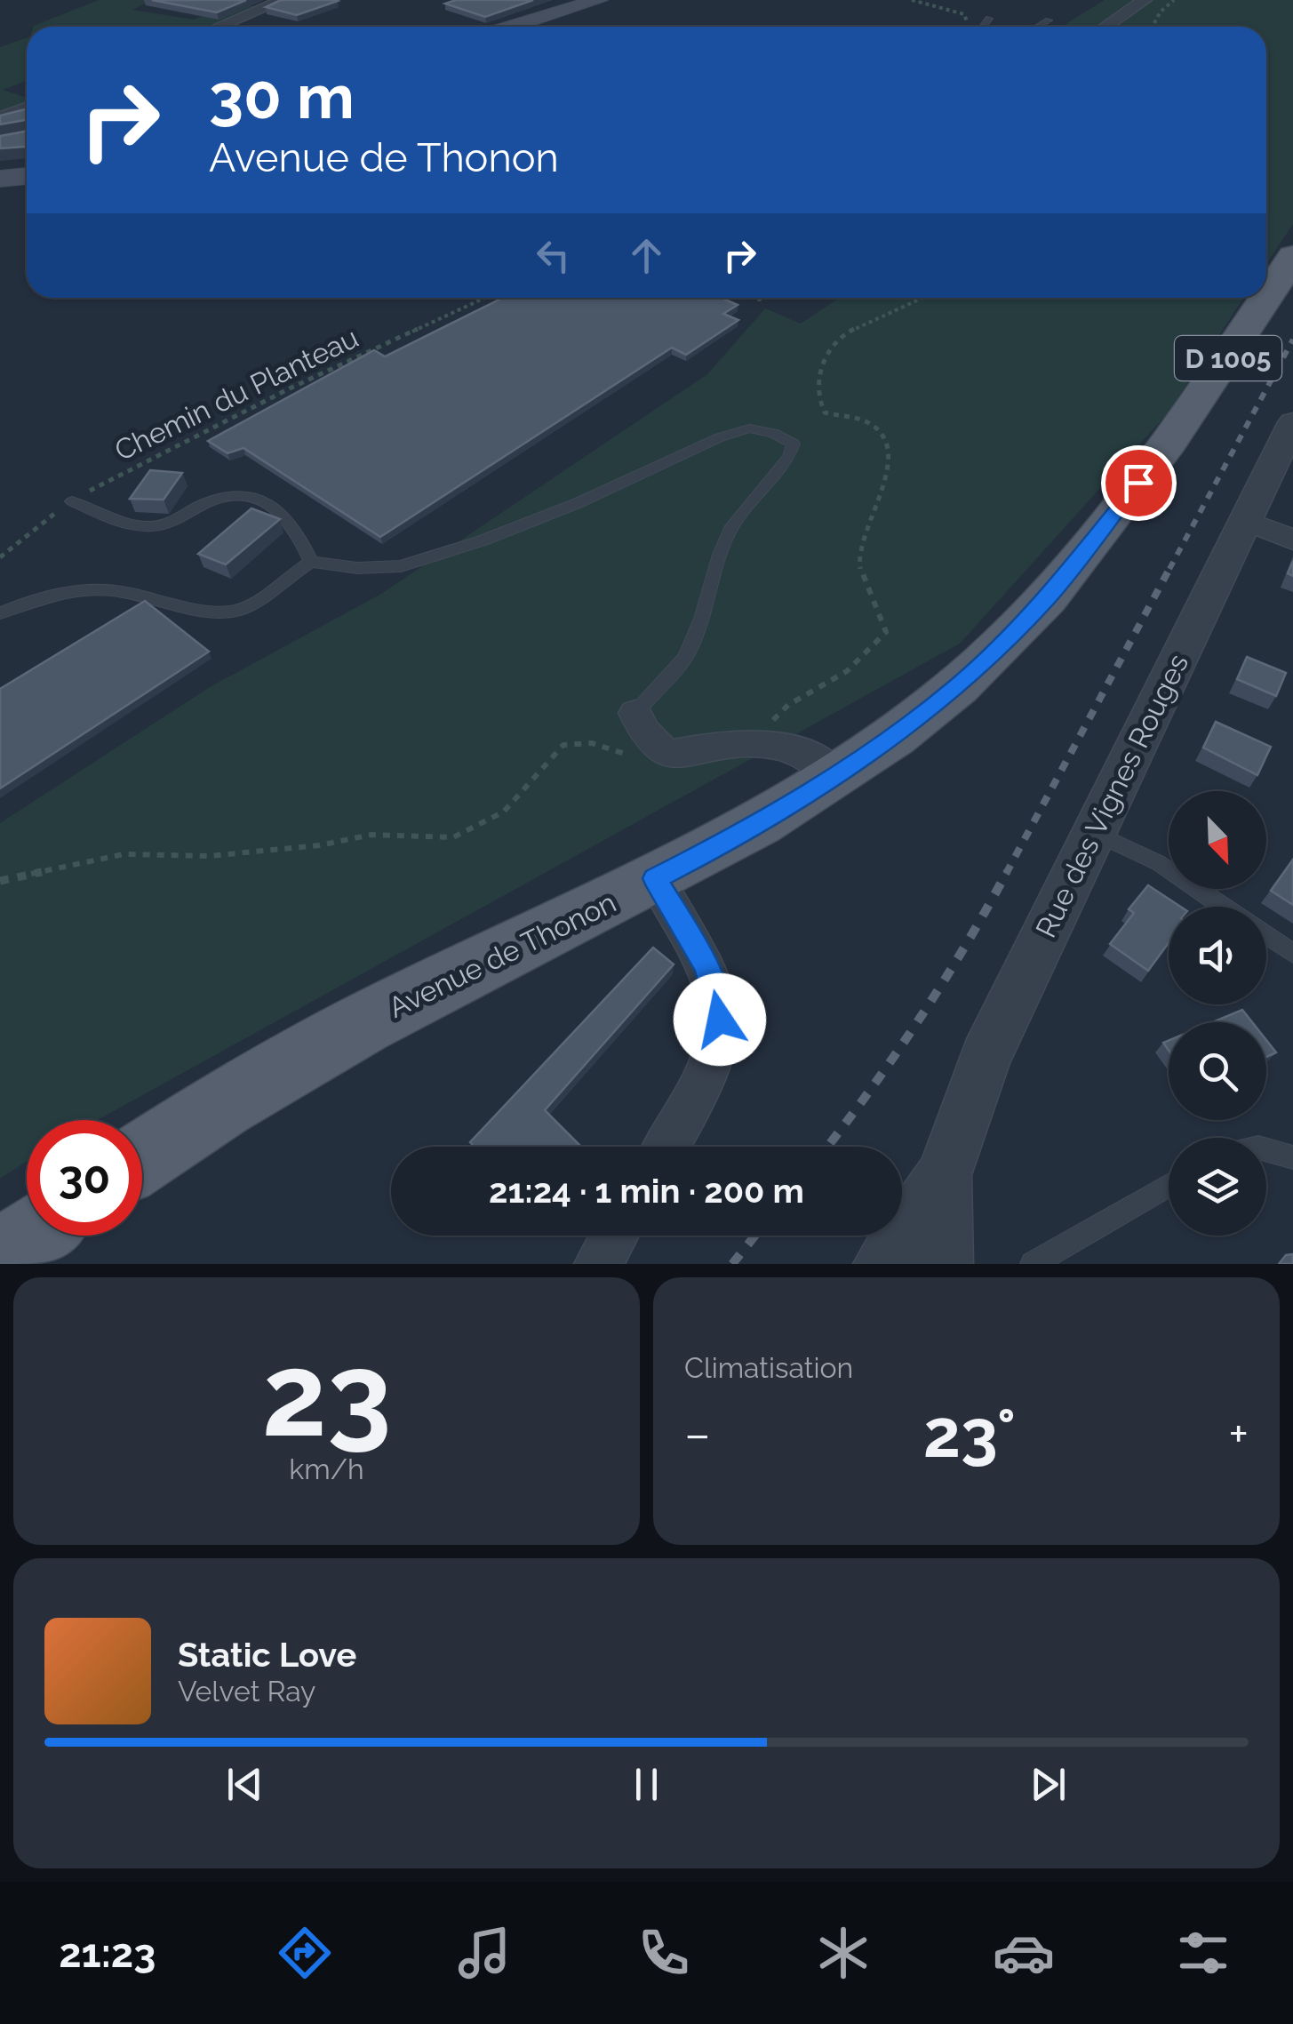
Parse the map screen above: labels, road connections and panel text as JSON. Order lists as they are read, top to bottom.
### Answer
{
  "streets": {
    "main road": ["D 1005", "Avenue de Thonon"],
    "street": ["Rue des Vignes Rouges"],
    "path": ["Chemin du Planteau"]
  },
  "north": "bottom right",
  "page": {
    "turn": ["30 m", "Avenue de Thonon"],
    "limit": "30",
    "trip": "21:24 · 1 min · 200 m",
    "tile": [
      ["23", "km/h"],
      "Climatisation"
    ],
    "heat": ["−", "23°", "+"],
    "song": ["Static Love", "Velvet Ray"],
    "tabs": "21:23"
  }
}
